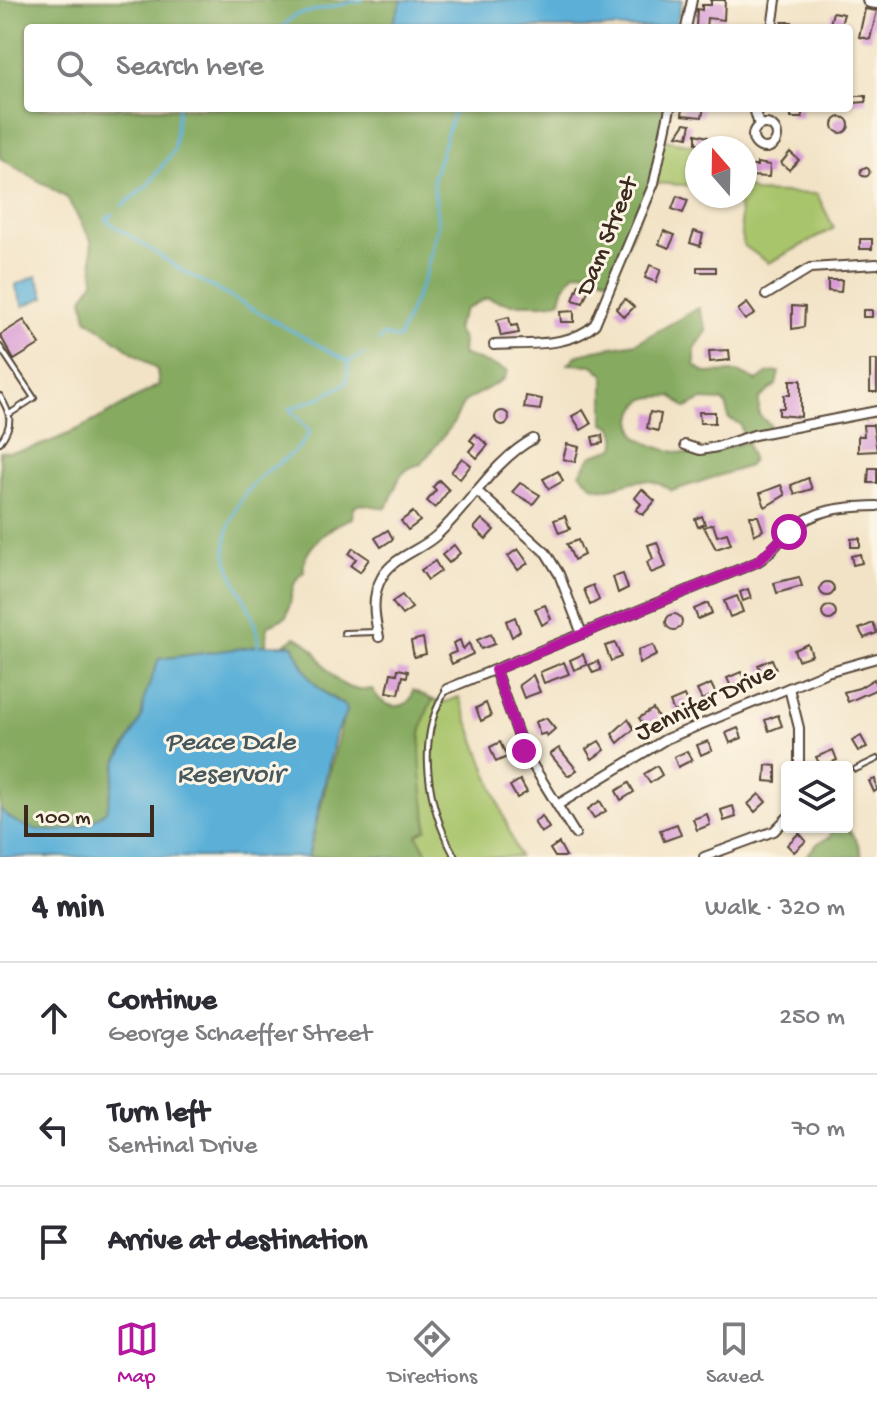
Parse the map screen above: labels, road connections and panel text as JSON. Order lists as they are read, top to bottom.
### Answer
{
  "streets": {
    "street": ["Dam Street", "Jennifer Drive"]
  },
  "water": ["Peace Dale Reservoir"],
  "scale_bar": "100 m",
  "north": "top",
  "page": {
    "search": "Search here",
    "scale": "100 m",
    "heading": ["4 min", "Walk · 320 m"],
    "list": [
      ["Continue", "George Schaeffer Street", "250 m"],
      ["Turn left", "Sentinal Drive", "70 m"],
      "Arrive at destination"
    ],
    "nav": ["Map", "Directions", "Saved"]
  }
}
